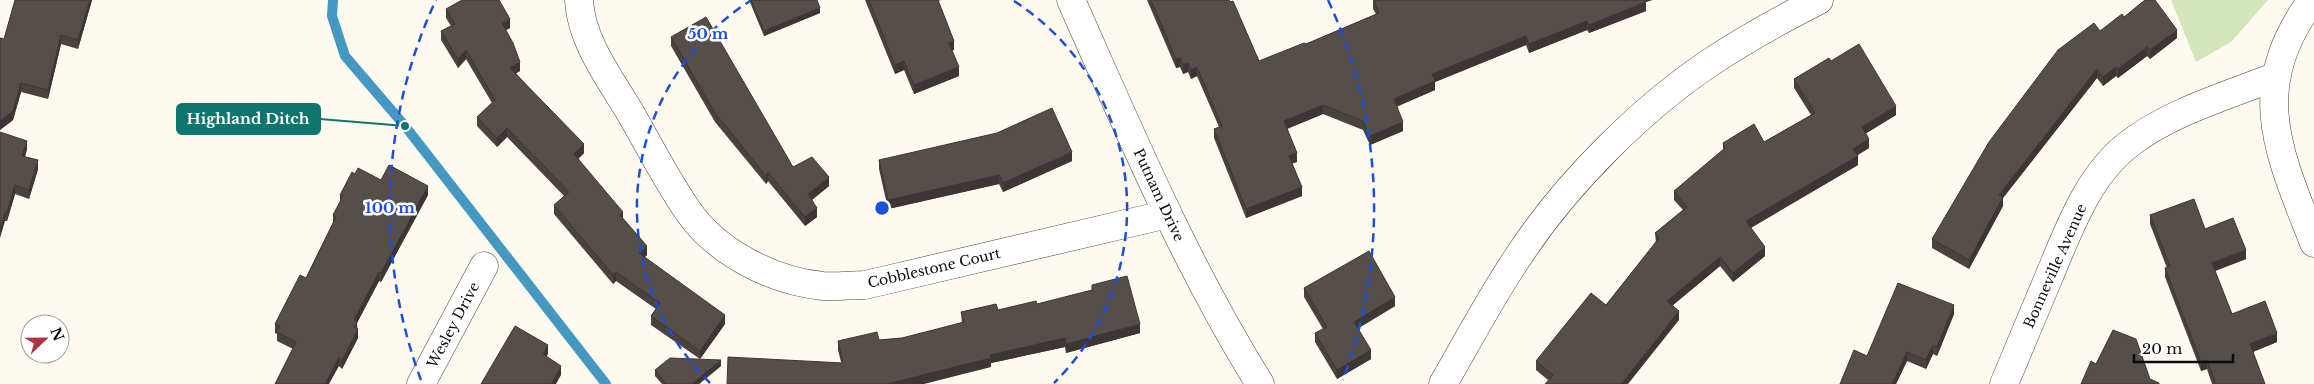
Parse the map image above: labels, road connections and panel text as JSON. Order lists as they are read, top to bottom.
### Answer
{
  "streets": {
    "street": [
      "Putnam Drive",
      "Bonneville Avenue",
      "Cobblestone Court",
      "Wesley Drive"
    ]
  },
  "crossings": [
    ["Putnam Drive", "Cobblestone Court"]
  ],
  "places": ["Highland Ditch"],
  "scale_bar": "20 m",
  "north": "right",
  "rings": ["50 m", "100 m"]
}
